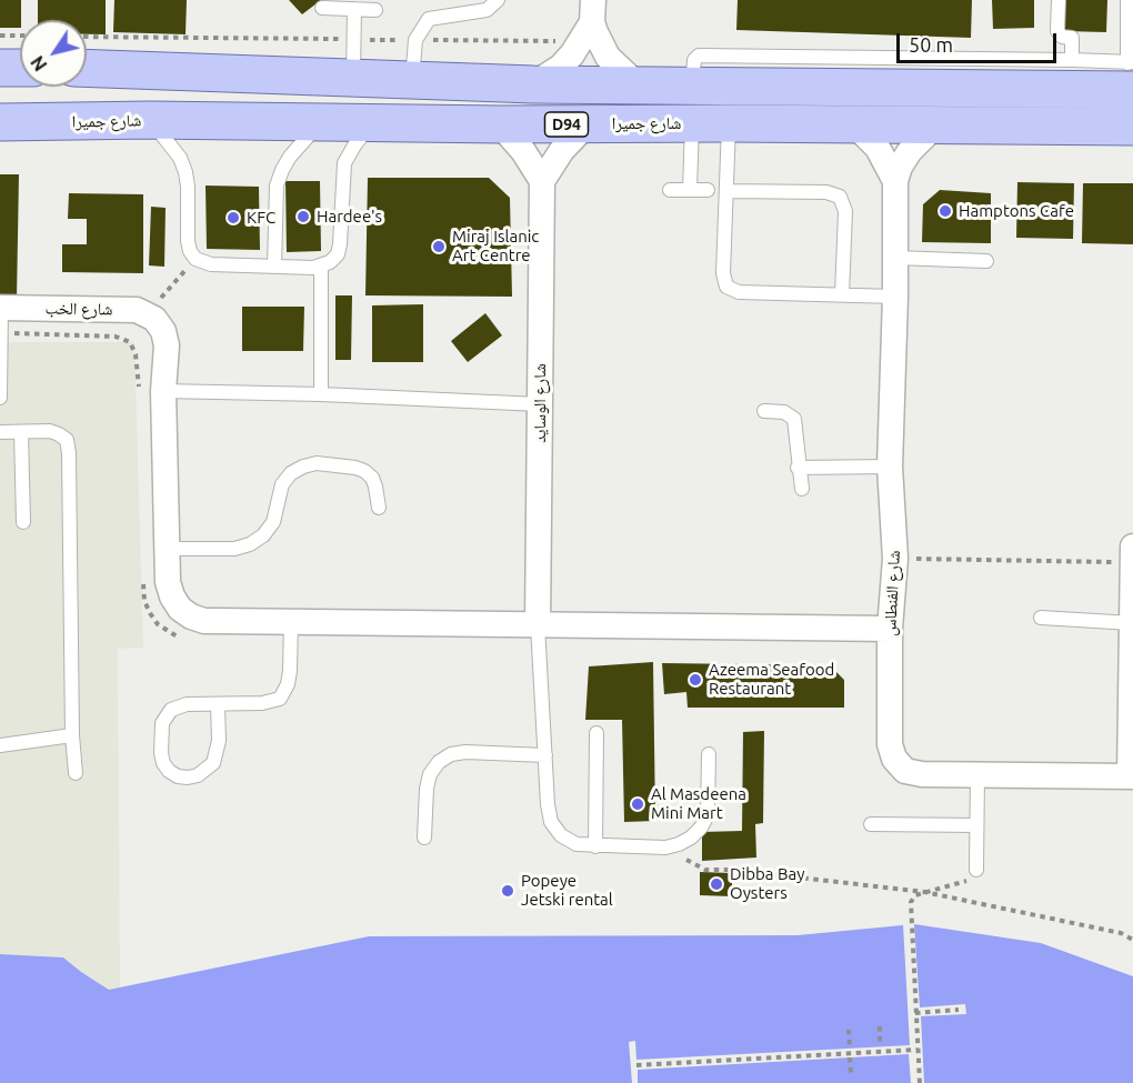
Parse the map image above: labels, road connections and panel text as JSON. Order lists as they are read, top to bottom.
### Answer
{
  "streets": {
    "main road": ["شارع جميرا", "D94"],
    "street": ["شارع الخب", "شارع الوسايد", "شارع الفنطاس"]
  },
  "crossings": [
    ["شارع جميرا", "شارع الفنطاس"]
  ],
  "places": [
    "Hamptons Cafe",
    "Hardee's",
    "KFC",
    "Miraj Islanic Art Centre",
    "Azeema Seafood Restaurant",
    "Al Masdeena Mini Mart",
    "Dibba Bay Oysters",
    "Popeye Jetski rental"
  ],
  "scale_bar": "50 m",
  "north": "bottom left"
}
